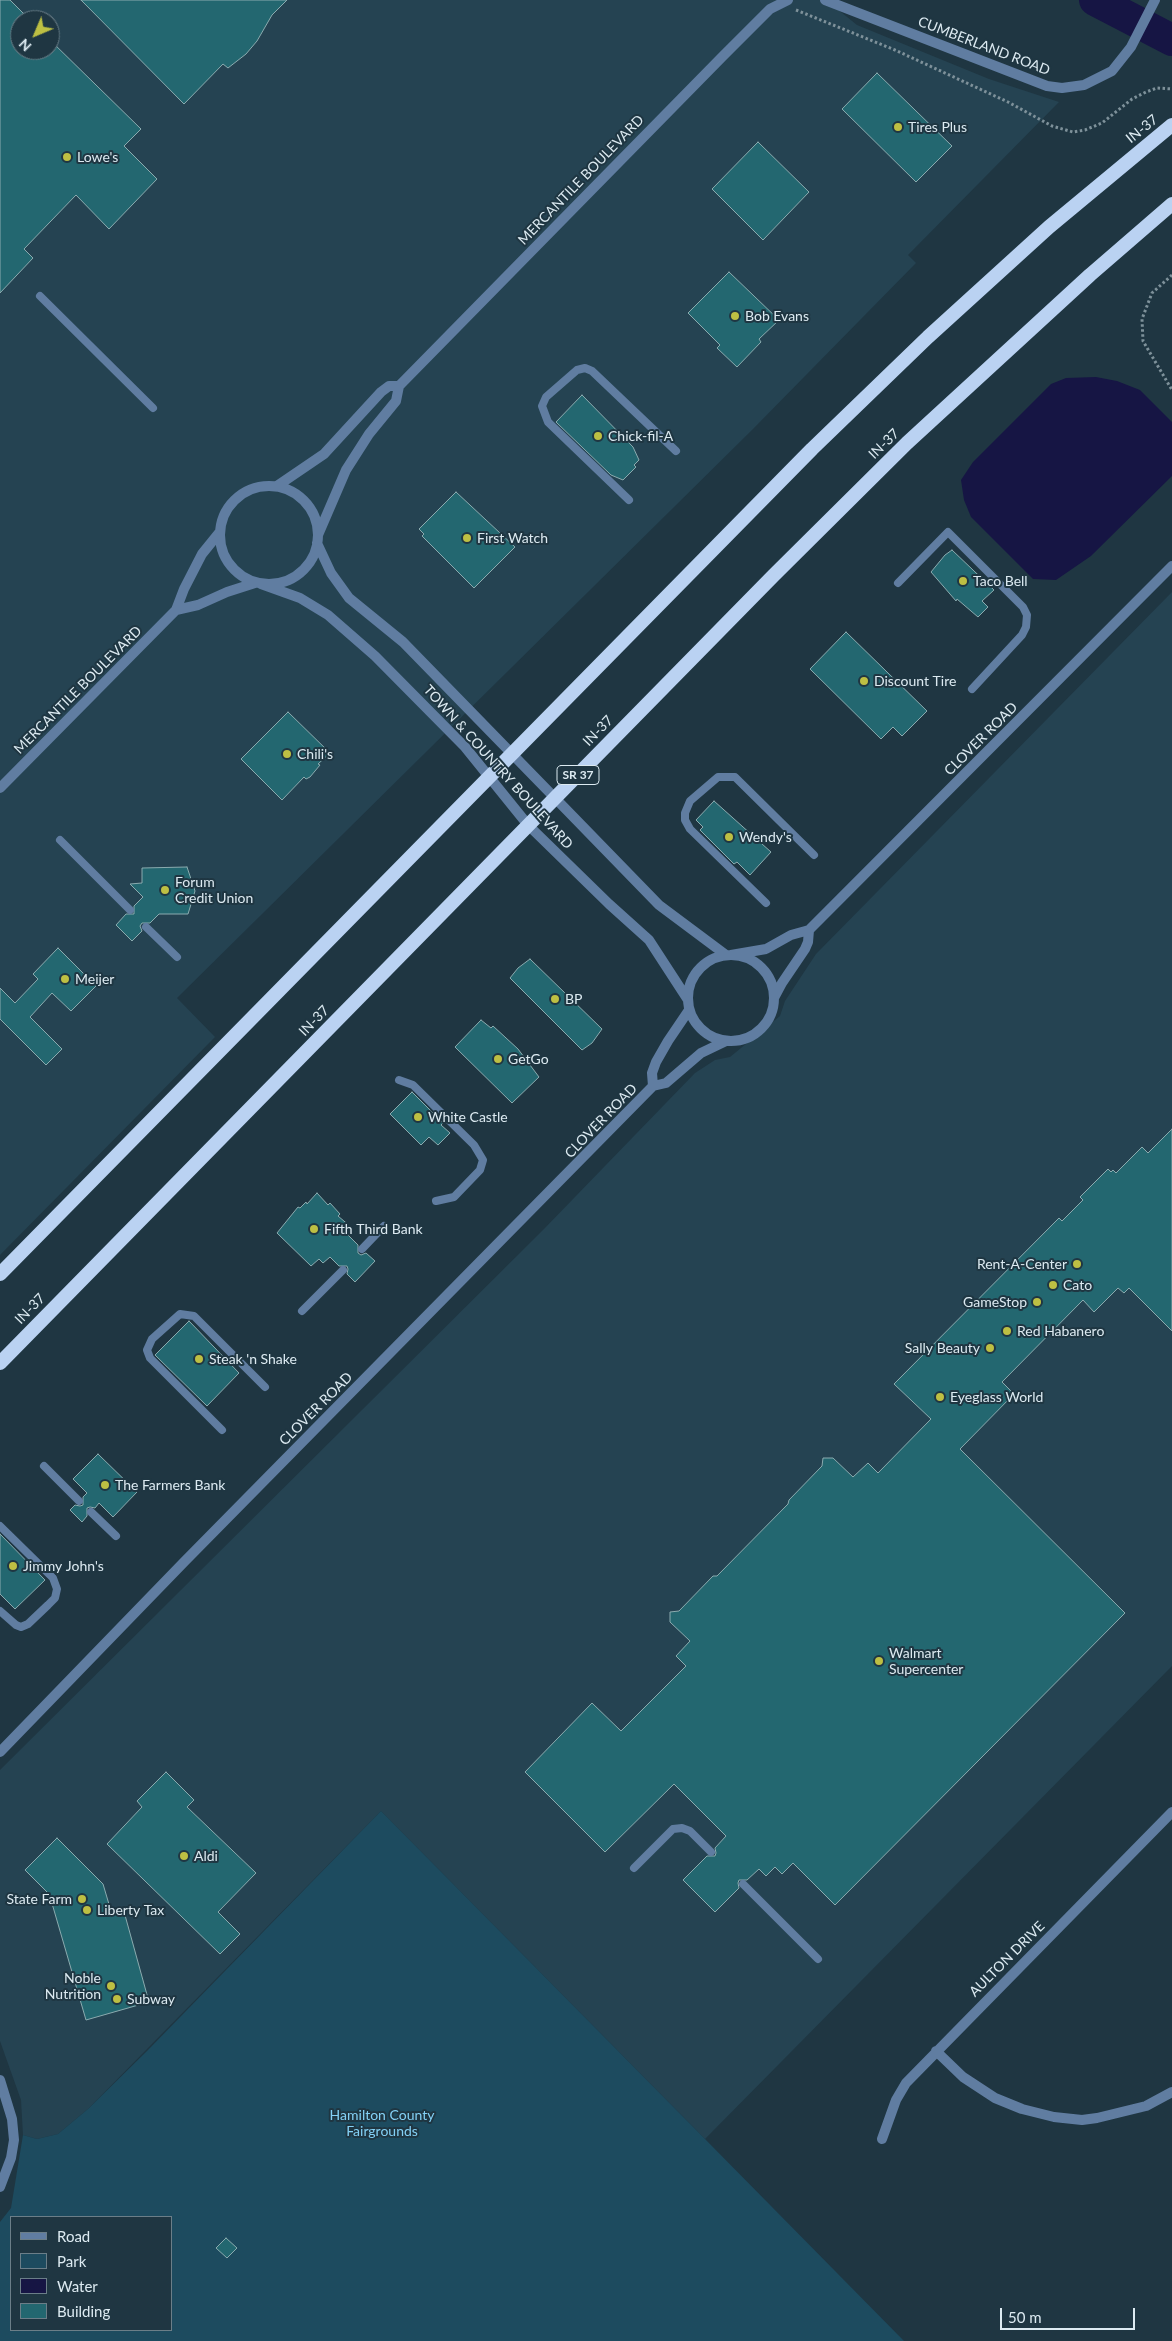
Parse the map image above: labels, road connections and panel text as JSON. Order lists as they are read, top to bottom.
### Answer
{
  "streets": {
    "highway": ["IN-37", "SR 37"],
    "street": [
      "CUMBERLAND ROAD",
      "MERCANTILE BOULEVARD",
      "CLOVER ROAD",
      "TOWN & COUNTRY BOULEVARD",
      "AULTON DRIVE"
    ]
  },
  "crossings": [
    ["IN-37", "TOWN & COUNTRY BOULEVARD"],
    ["MERCANTILE BOULEVARD", "TOWN & COUNTRY BOULEVARD"],
    ["CLOVER ROAD", "TOWN & COUNTRY BOULEVARD"]
  ],
  "parks": ["Hamilton County Fairgrounds"],
  "places": [
    "Tires Plus",
    "Lowe's",
    "Bob Evans",
    "Chick-fil-A",
    "First Watch",
    "Taco Bell",
    "Discount Tire",
    "Chili's",
    "Wendy's",
    "Forum Credit Union",
    "Meijer",
    "BP",
    "GetGo",
    "White Castle",
    "Fifth Third Bank",
    "Rent-A-Center",
    "Cato",
    "GameStop",
    "Red Habanero",
    "Sally Beauty",
    "Steak 'n Shake",
    "Eyeglass World",
    "The Farmers Bank",
    "Jimmy John's",
    "Walmart Supercenter",
    "Aldi",
    "State Farm",
    "Liberty Tax",
    "Noble Nutrition",
    "Subway"
  ],
  "legend": [
    "Road",
    "Park",
    "Water",
    "Building"
  ],
  "scale_bar": "50 m",
  "north": "bottom left"
}
